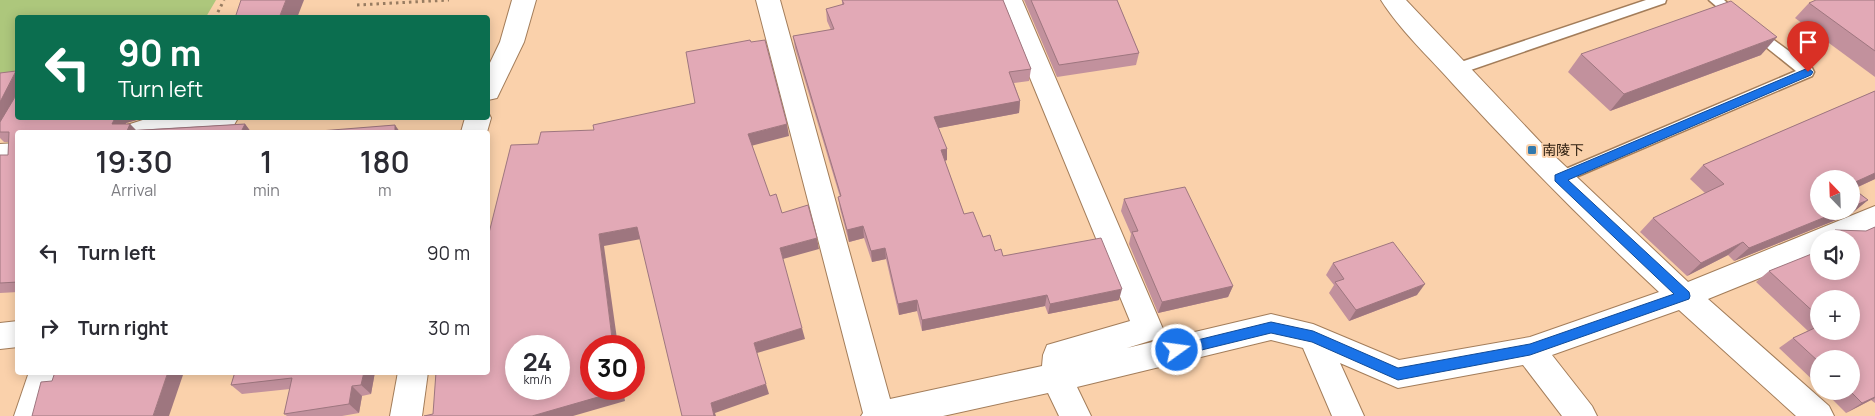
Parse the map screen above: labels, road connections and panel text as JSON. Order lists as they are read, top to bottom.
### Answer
{
  "places": {
    "transit": ["南陵下"]
  },
  "north": "top left",
  "page": {
    "turn": ["90 m", "Turn left"],
    "eta": [
      "19:30",
      "Arrival",
      "1",
      "min",
      "180",
      "m"
    ],
    "map_buttons": ["+", "−"],
    "list": [
      {
        "name": "Turn left",
        "value": "90 m"
      },
      {
        "name": "Turn right",
        "value": "30 m"
      }
    ],
    "speed": "24 km/h",
    "limit": "30"
  }
}
